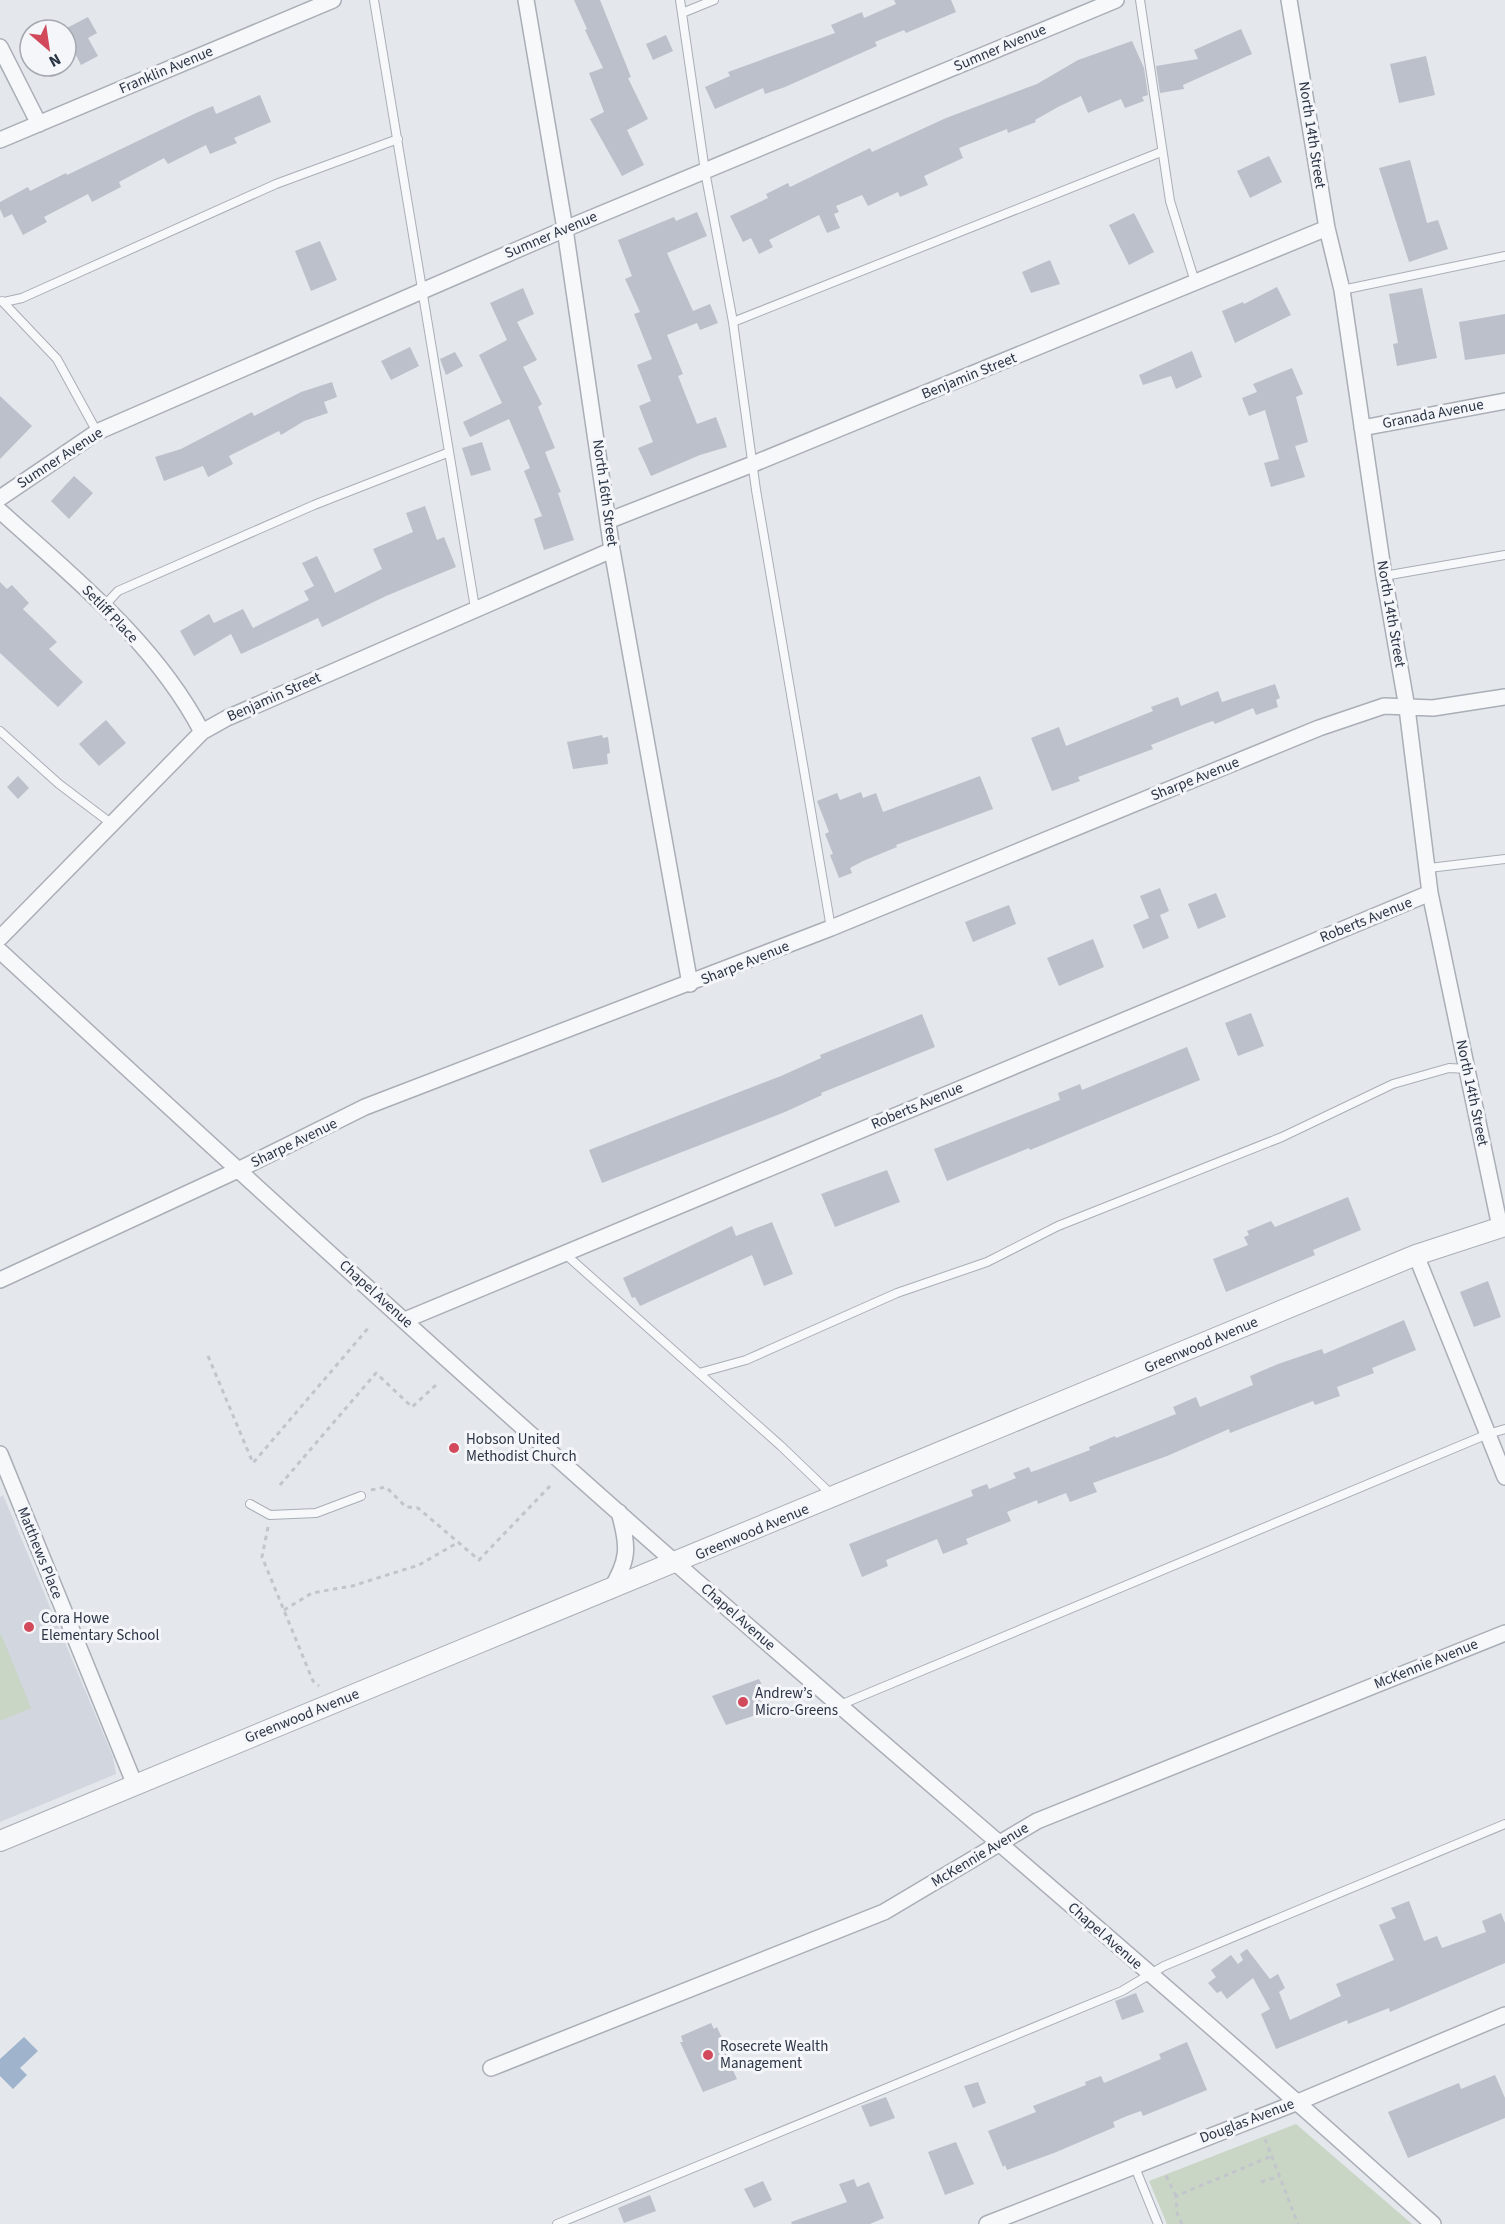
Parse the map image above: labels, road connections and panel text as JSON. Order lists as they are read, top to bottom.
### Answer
{
  "streets": {
    "street": [
      "Sumner Avenue",
      "Franklin Avenue",
      "North 14th Street",
      "Benjamin Street",
      "Granada Avenue",
      "North 16th Street",
      "Setliff Place",
      "Sharpe Avenue",
      "Roberts Avenue",
      "Chapel Avenue",
      "Greenwood Avenue",
      "Matthews Place",
      "McKennie Avenue",
      "Douglas Avenue"
    ]
  },
  "crossings": [
    ["Sumner Avenue", "North 16th Street"],
    ["North 14th Street", "Benjamin Street"],
    ["North 14th Street", "Granada Avenue"],
    ["North 14th Street", "Sharpe Avenue"],
    ["North 14th Street", "Roberts Avenue"],
    ["North 14th Street", "Greenwood Avenue"],
    ["Benjamin Street", "North 16th Street"],
    ["Benjamin Street", "Setliff Place"],
    ["North 16th Street", "Sharpe Avenue"],
    ["Sharpe Avenue", "Chapel Avenue"],
    ["Roberts Avenue", "Chapel Avenue"],
    ["Chapel Avenue", "Greenwood Avenue"],
    ["Chapel Avenue", "McKennie Avenue"],
    ["Chapel Avenue", "Douglas Avenue"],
    ["Greenwood Avenue", "Matthews Place"]
  ],
  "places": [
    "Hobson United Methodist Church",
    "Cora Howe Elementary School",
    "Andrew’s Micro-Greens",
    "Rosecrete Wealth Management"
  ],
  "north": "bottom right"
}
